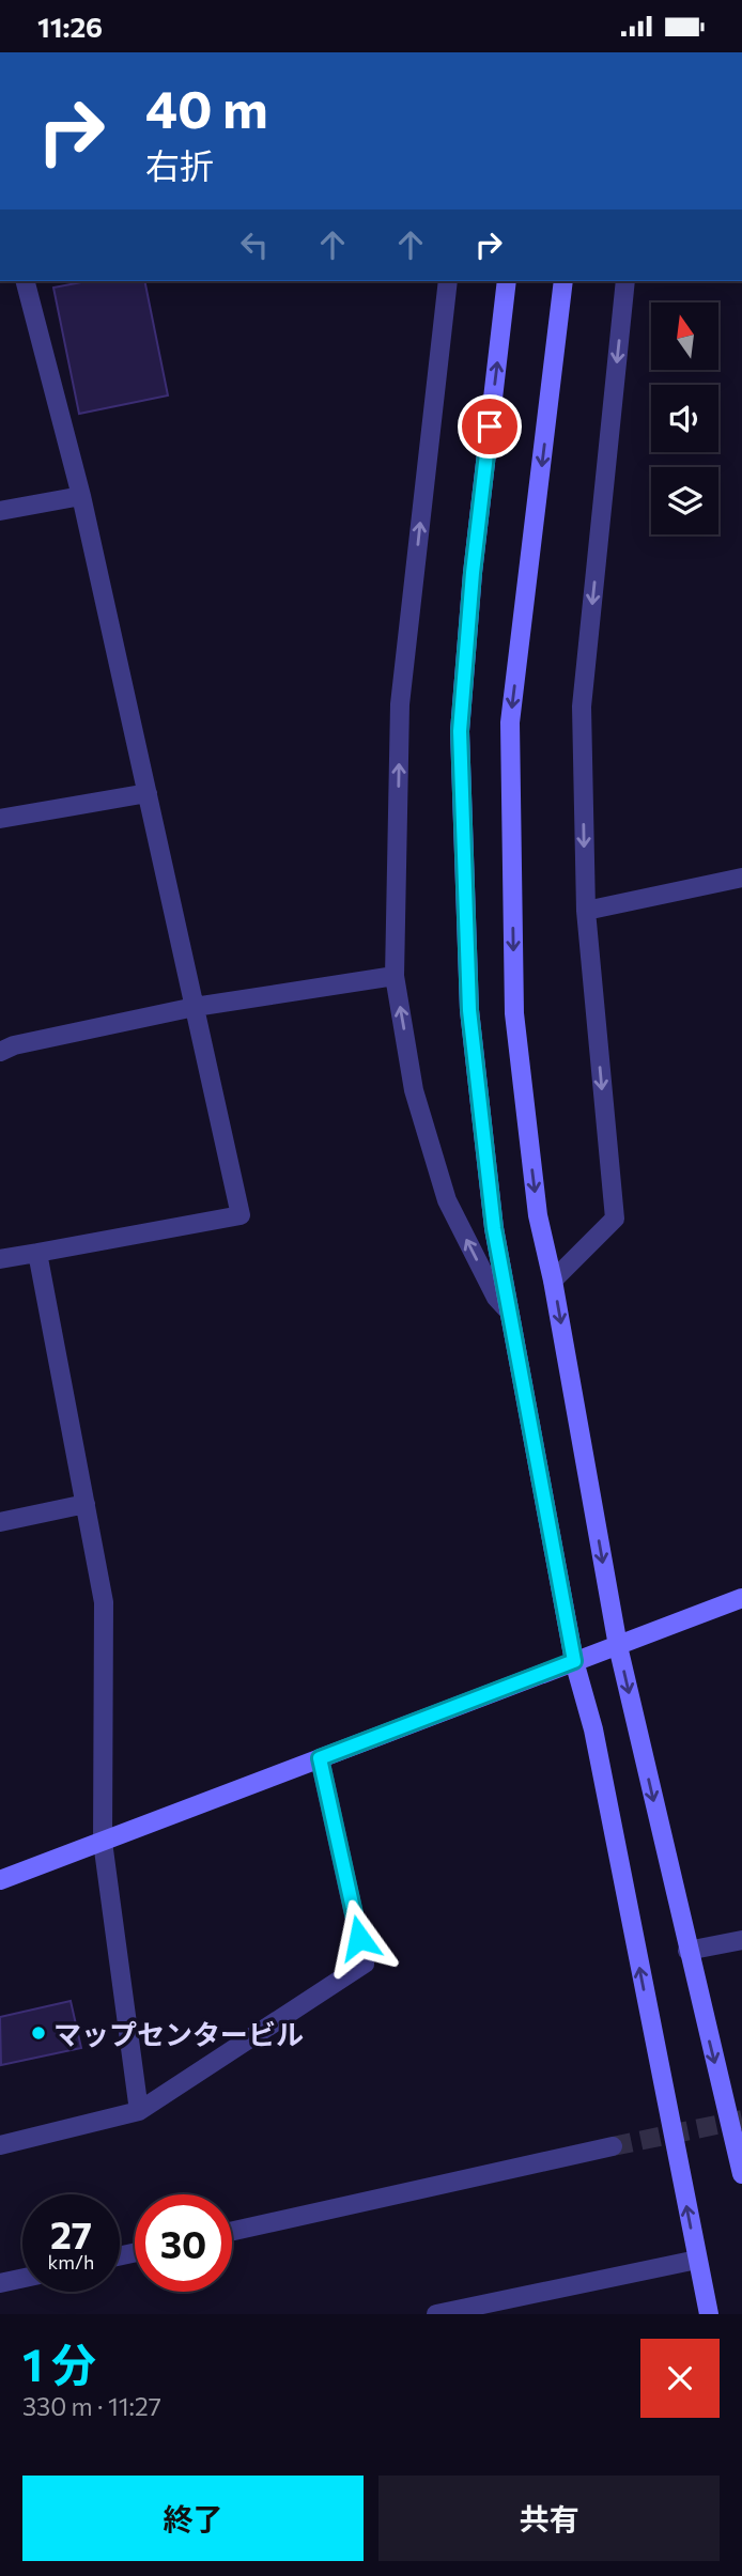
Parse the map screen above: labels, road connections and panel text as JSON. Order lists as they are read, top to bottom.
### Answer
{
  "places": ["マップセンタービル"],
  "north": "top",
  "page": {
    "status": "11:26",
    "turn": ["40 m", "右折"],
    "speed": "27 km/h",
    "limit": "30",
    "heading": ["1 分", "330 m · 11:27"],
    "buttons": ["終了", "共有"]
  }
}
